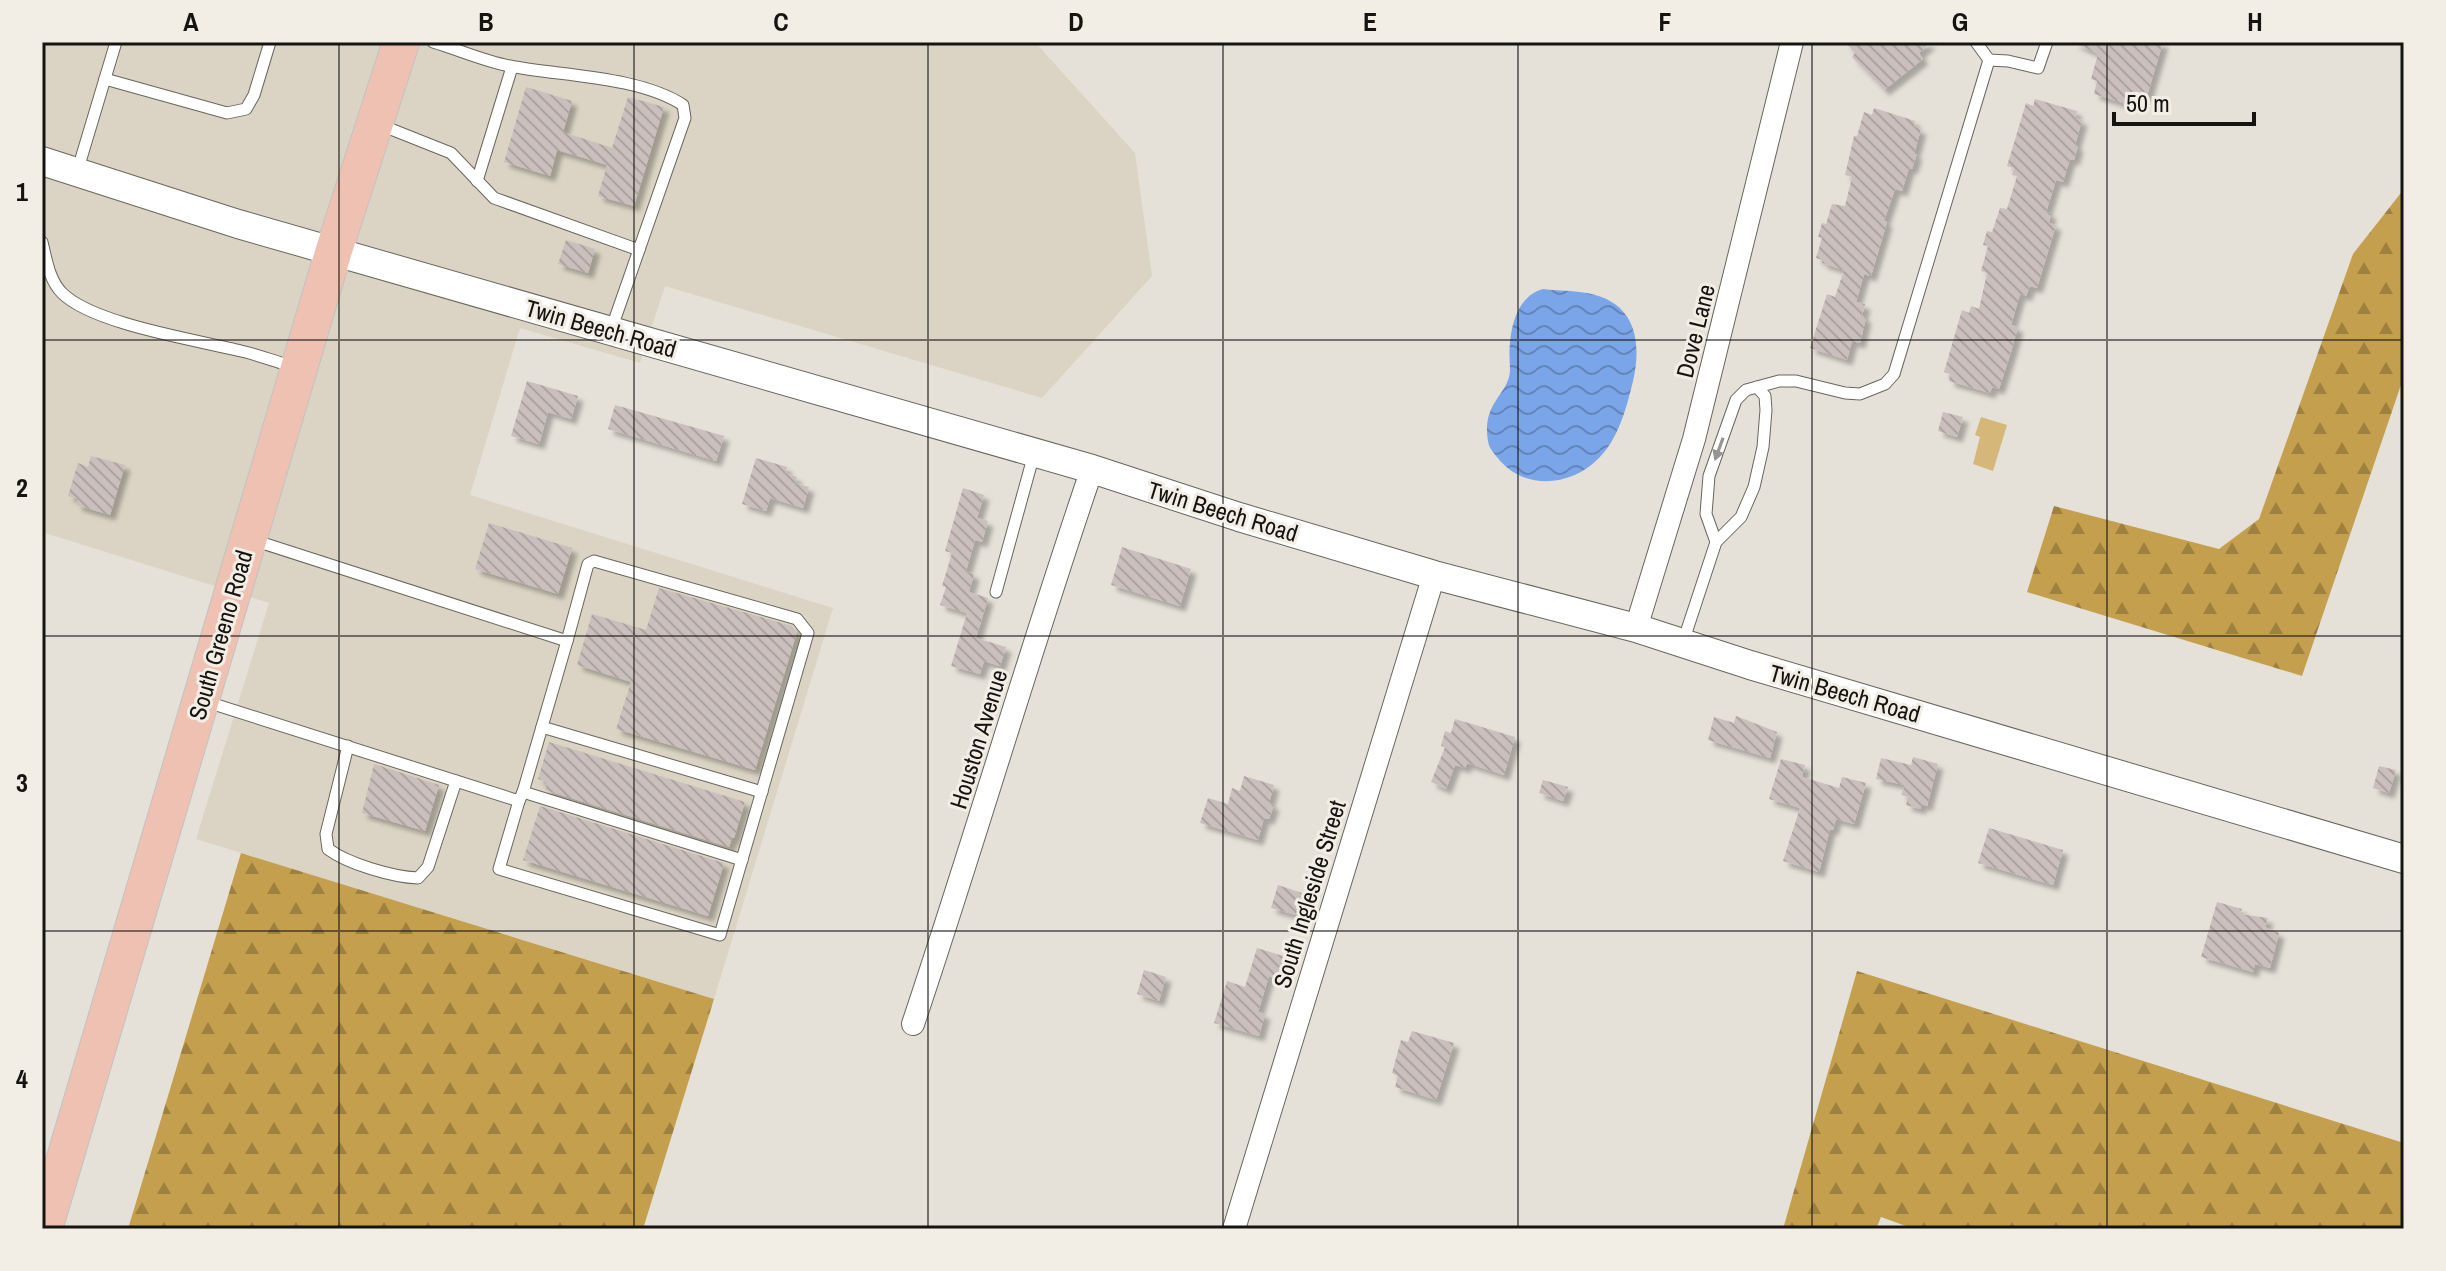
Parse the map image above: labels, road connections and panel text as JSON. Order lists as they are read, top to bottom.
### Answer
{
  "streets": {
    "main road": ["South Greeno Road"],
    "street": [
      "Twin Beech Road",
      "Dove Lane",
      "Houston Avenue",
      "South Ingleside Street"
    ]
  },
  "crossings": [
    ["Twin Beech Road", "Dove Lane"],
    ["Twin Beech Road", "South Greeno Road"],
    ["Twin Beech Road", "Houston Avenue"],
    ["Twin Beech Road", "South Ingleside Street"]
  ],
  "scale_bar": "50 m",
  "grid": {
    "columns": [
      "A",
      "B",
      "C",
      "D",
      "E",
      "F",
      "G",
      "H"
    ],
    "rows": [
      "1",
      "2",
      "3",
      "4"
    ]
  }
}
